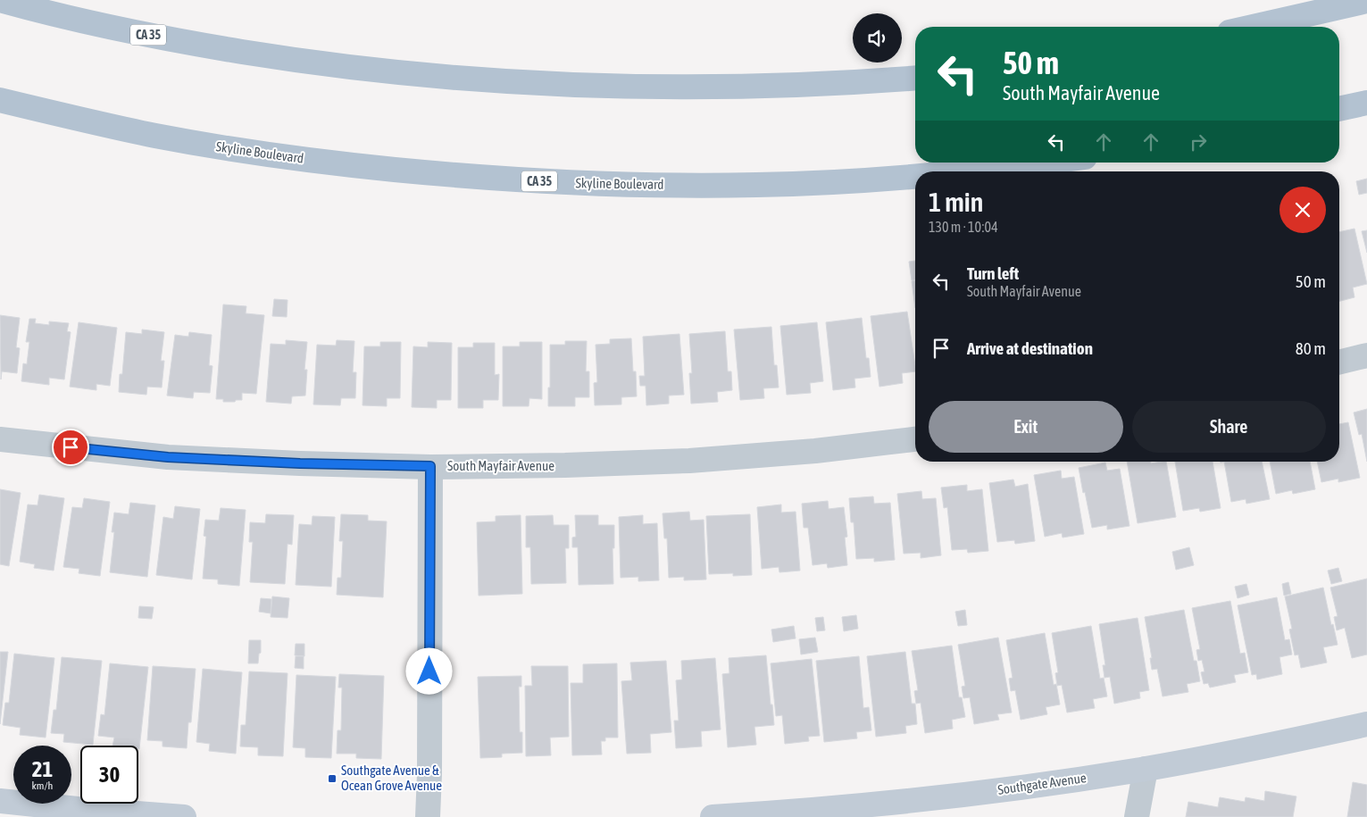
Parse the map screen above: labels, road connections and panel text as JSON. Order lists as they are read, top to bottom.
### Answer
{
  "streets": {
    "main road": ["CA 35", "Skyline Boulevard"],
    "street": ["South Mayfair Avenue", "Southgate Avenue"]
  },
  "places": {
    "transit": ["Southgate Avenue & Ocean Grove Avenue"]
  },
  "page": {
    "turn": ["50 m", "South Mayfair Avenue"],
    "heading": ["1 min", "130 m · 10:04"],
    "list": [
      {
        "name": "Turn left",
        "note": "South Mayfair Avenue",
        "value": "50 m"
      },
      {
        "name": "Arrive at destination",
        "value": "80 m"
      }
    ],
    "buttons": ["Exit", "Share"],
    "speed": "21 km/h",
    "limit": "30"
  }
}
